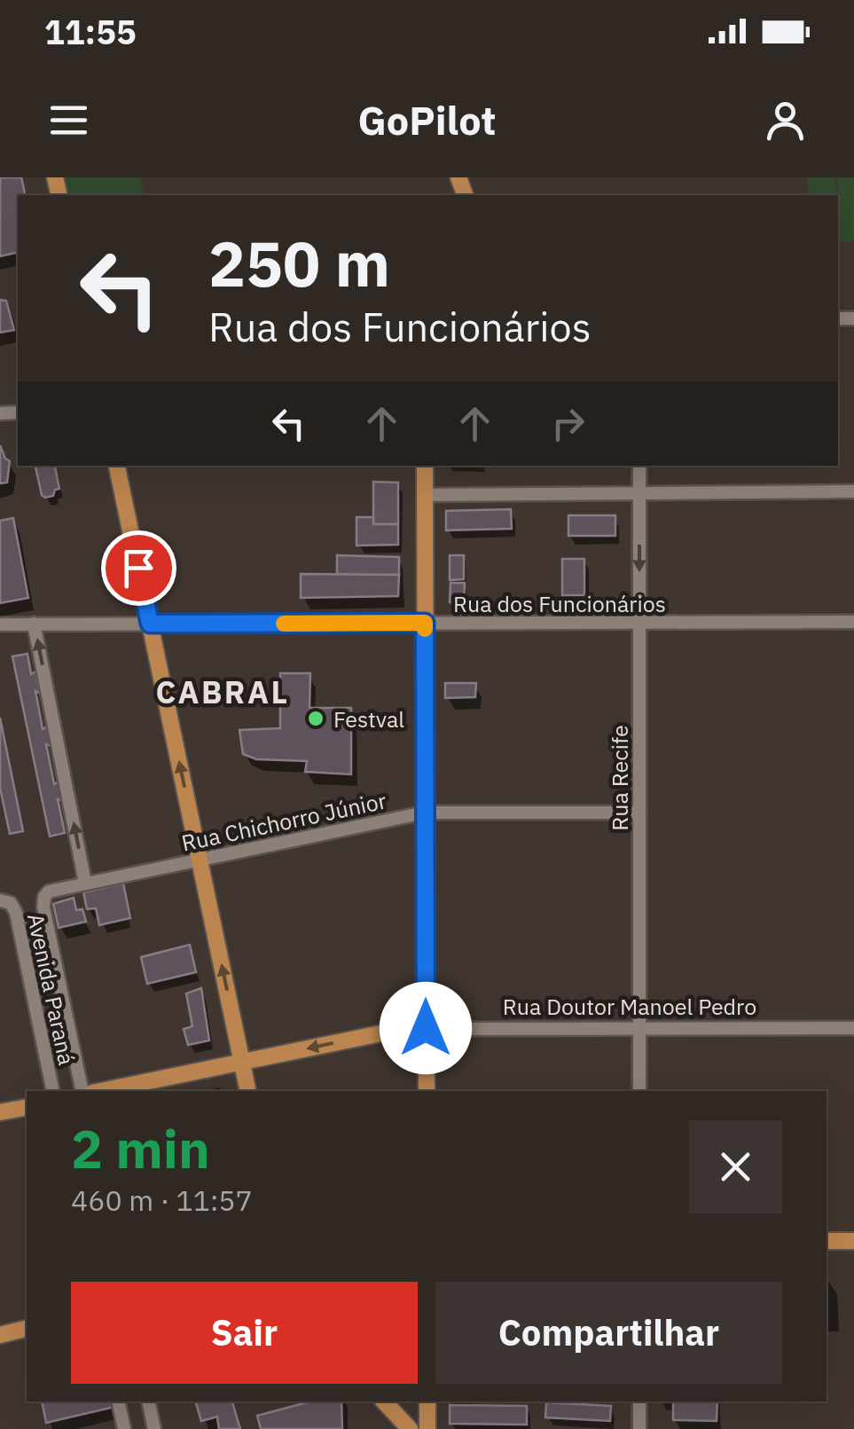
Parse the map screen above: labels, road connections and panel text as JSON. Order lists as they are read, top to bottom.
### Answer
{
  "streets": {
    "main road": ["Rua Doutor Manoel Pedro"],
    "street": [
      "Rua dos Funcionários",
      "Rua Recife",
      "Rua Chichorro Júnior",
      "Avenida Paraná"
    ]
  },
  "crossings": [
    ["Rua dos Funcionários", "Rua Recife"],
    ["Rua Recife", "Rua Chichorro Júnior"],
    ["Rua Recife", "Rua Doutor Manoel Pedro"],
    ["Rua Chichorro Júnior", "Avenida Paraná"]
  ],
  "districts": ["CABRAL"],
  "places": ["Festval"],
  "page": {
    "status": "11:55",
    "header": "GoPilot",
    "turn": ["250 m", "Rua dos Funcionários"],
    "heading": ["2 min", "460 m · 11:57"],
    "buttons": ["Sair", "Compartilhar"]
  }
}
